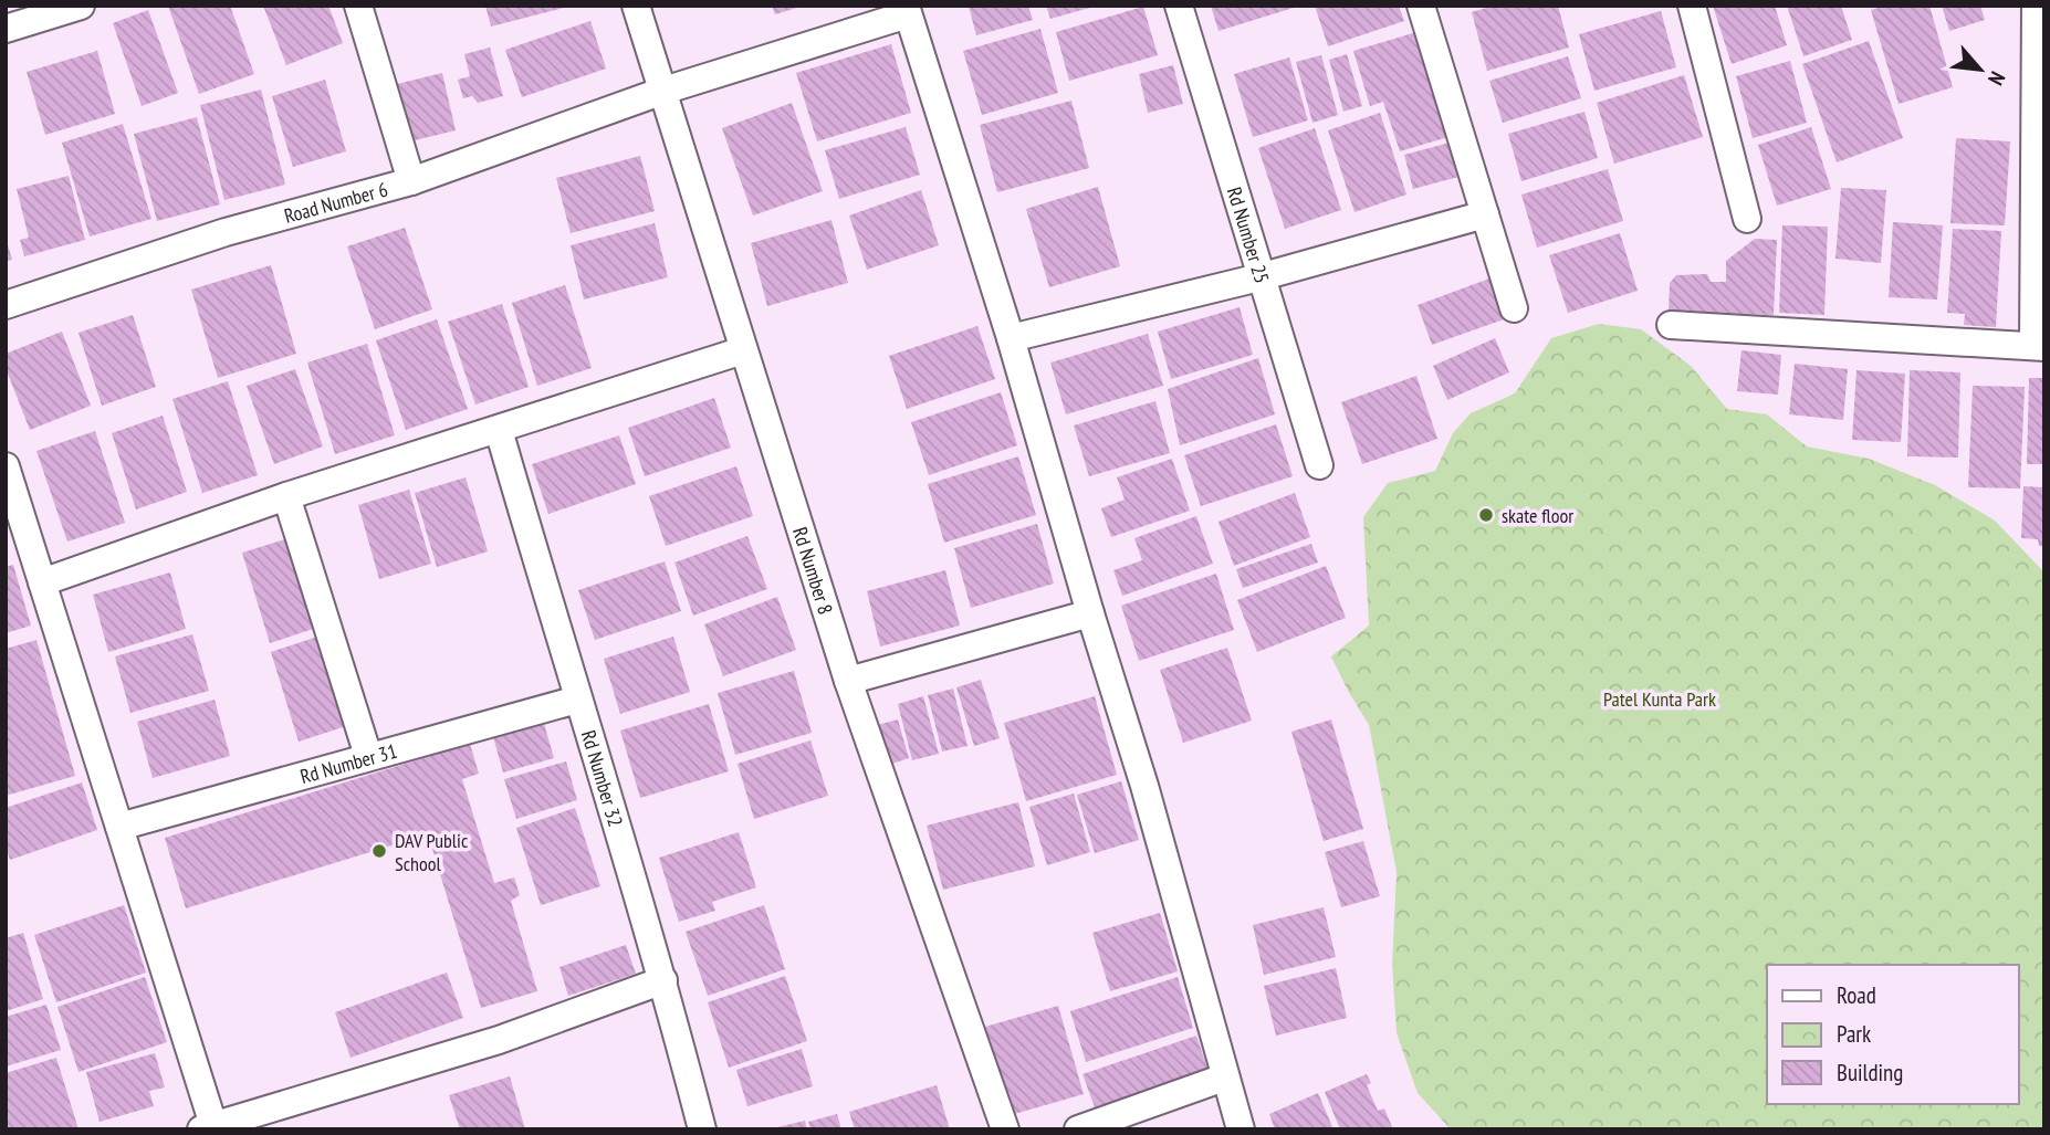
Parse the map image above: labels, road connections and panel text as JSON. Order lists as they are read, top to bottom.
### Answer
{
  "streets": {
    "street": [
      "Road Number 6",
      "Rd Number 25",
      "Rd Number 8",
      "Rd Number 31",
      "Rd Number 32"
    ]
  },
  "crossings": [
    ["Road Number 6", "Rd Number 8"],
    ["Rd Number 31", "Rd Number 32"]
  ],
  "parks": ["Patel Kunta Park"],
  "places": ["skate floor", "DAV Public School"],
  "legend": ["Road", "Park", "Building"],
  "north": "bottom right"
}
